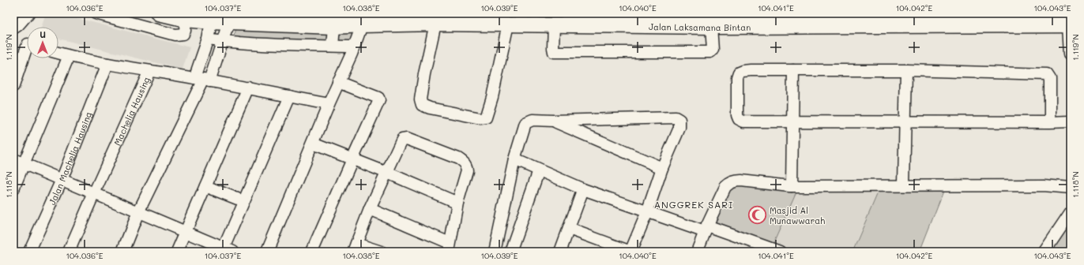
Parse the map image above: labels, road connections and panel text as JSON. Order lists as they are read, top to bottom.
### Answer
{
  "streets": {
    "main road": ["Jalan Laksamana Bintan"],
    "street": ["Machelia Hausing", "Jalan Machelia Hausing"]
  },
  "districts": ["ANGGREK SARI"],
  "places": {
    "mosque": ["Masjid Al Munawwarah"]
  },
  "north": "top",
  "coordinates": [
    "104.036°E",
    "104.037°E",
    "104.038°E",
    "104.039°E",
    "104.040°E",
    "104.041°E",
    "104.042°E",
    "104.043°E",
    "1.119°N",
    "1.118°N"
  ]
}
